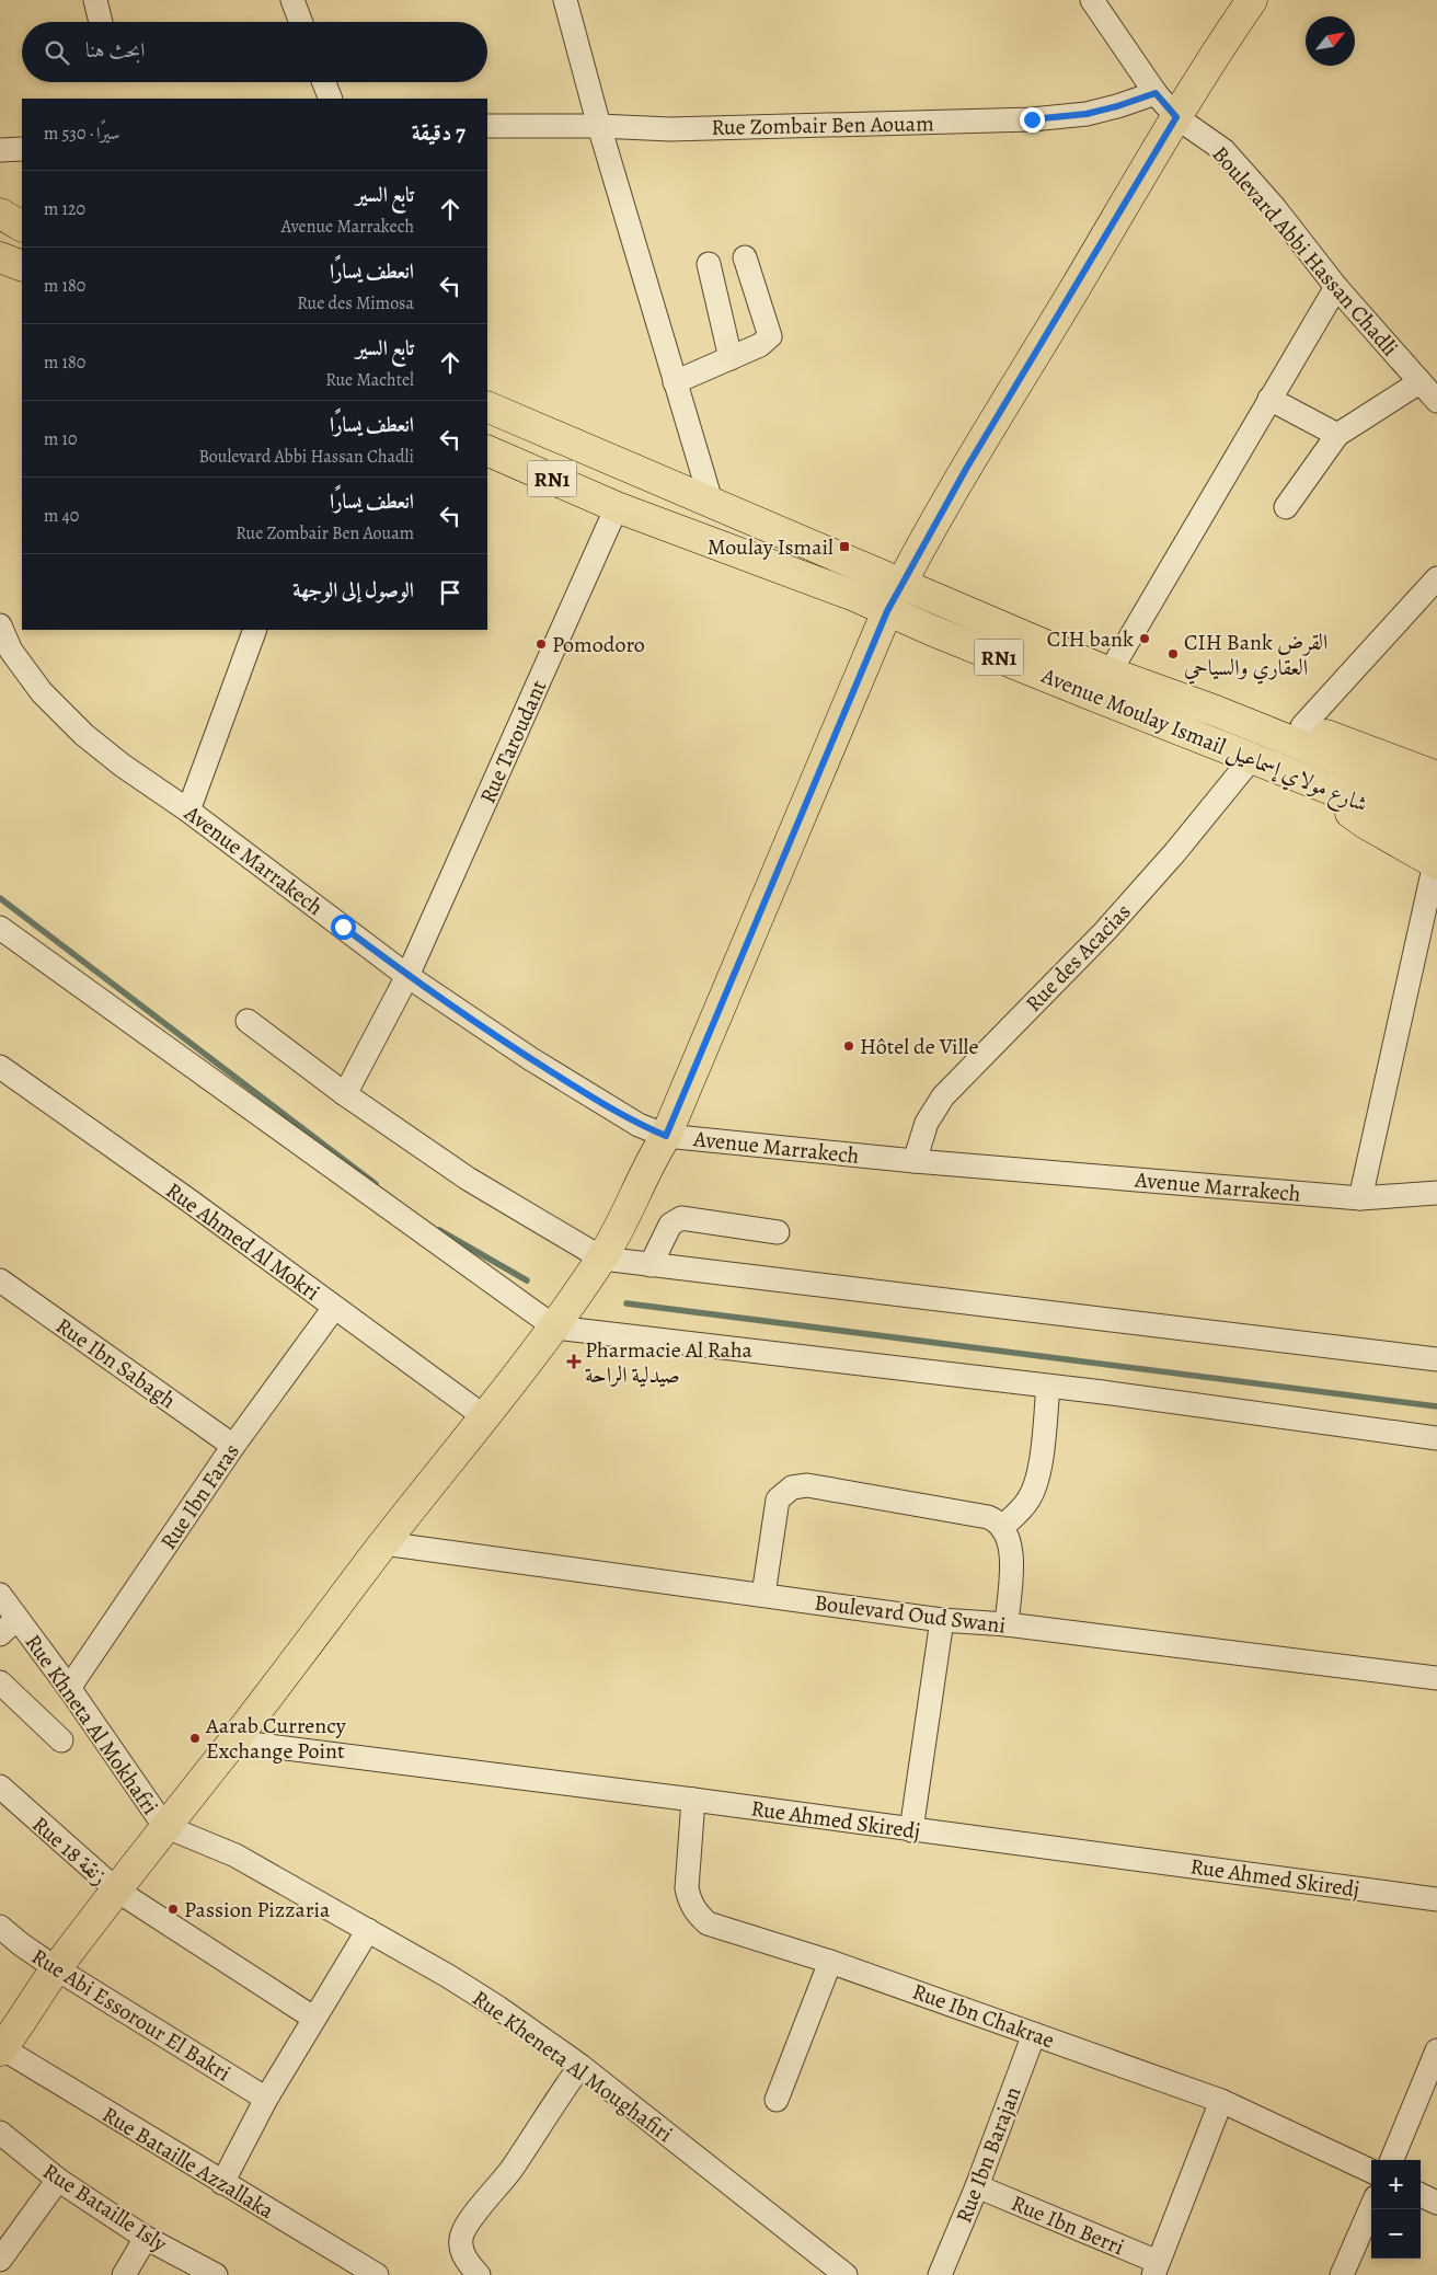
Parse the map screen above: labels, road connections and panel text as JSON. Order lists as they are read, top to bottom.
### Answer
{
  "streets": {
    "main road": ["RN1", "Avenue Moulay Ismail شارع مولاي إسماعيل"],
    "street": [
      "Rue Zombair Ben Aouam",
      "Boulevard Abbi Hassan Chadli",
      "Rue Taroudant",
      "Avenue Marrakech",
      "Rue des Acacias",
      "Rue Ahmed Al Mokri",
      "Rue Ibn Sabagh",
      "Rue Ibn Faras",
      "Boulevard Oud Swani",
      "Rue Khneta Al Mokhafri",
      "Rue Ahmed Skiredj",
      "Rue 18 زنقة",
      "Rue Abi Essorour El Bakri",
      "Rue Ibn Chakrae",
      "Rue Kheneta Al Moughafiri",
      "Rue Ibn Barajan",
      "Rue Bataille Azzallaka",
      "Rue Bataille Isly",
      "Rue Ibn Berri"
    ]
  },
  "crossings": [
    ["Rue Zombair Ben Aouam", "Boulevard Abbi Hassan Chadli"],
    ["RN1", "Avenue Moulay Ismail شارع مولاي إسماعيل"],
    ["Avenue Moulay Ismail شارع مولاي إسماعيل", "Rue Taroudant"],
    ["Avenue Moulay Ismail شارع مولاي إسماعيل", "Rue des Acacias"],
    ["Rue Taroudant", "Avenue Marrakech"],
    ["Avenue Marrakech", "Rue des Acacias"],
    ["Rue Ahmed Al Mokri", "Rue Ibn Faras"],
    ["Rue Ibn Sabagh", "Rue Ibn Faras"],
    ["Rue Ibn Faras", "Rue Khneta Al Mokhafri"],
    ["Rue Khneta Al Mokhafri", "Rue Kheneta Al Moughafiri"],
    ["Rue Ahmed Skiredj", "Rue Ibn Chakrae"],
    ["Rue Ibn Chakrae", "Rue Ibn Barajan"],
    ["Rue Ibn Barajan", "Rue Ibn Berri"]
  ],
  "places": {
    "transit": ["Moulay Ismail"],
    "other": [
      "CIH bank",
      "Pomodoro",
      "CIH Bank القرض العقاري والسياحي",
      "Hôtel de Ville",
      "Aarab Currency Exchange Point",
      "Passion Pizzaria"
    ],
    "health": ["Pharmacie Al Raha صيدلية الراحة"]
  },
  "north": "top right",
  "page": {
    "search": "ابحث هنا",
    "heading": ["7 دقيقة", "سيرًا · 530 m"],
    "list": [
      ["تابع السير", "Avenue Marrakech", "120 m"],
      ["انعطف يسارًا", "Rue des Mimosa", "180 m"],
      ["تابع السير", "Rue Machtel", "180 m"],
      ["انعطف يسارًا", "Boulevard Abbi Hassan Chadli", "10 m"],
      ["انعطف يسارًا", "Rue Zombair Ben Aouam", "40 m"],
      "الوصول إلى الوجهة"
    ],
    "map_buttons": ["+", "−"]
  }
}
